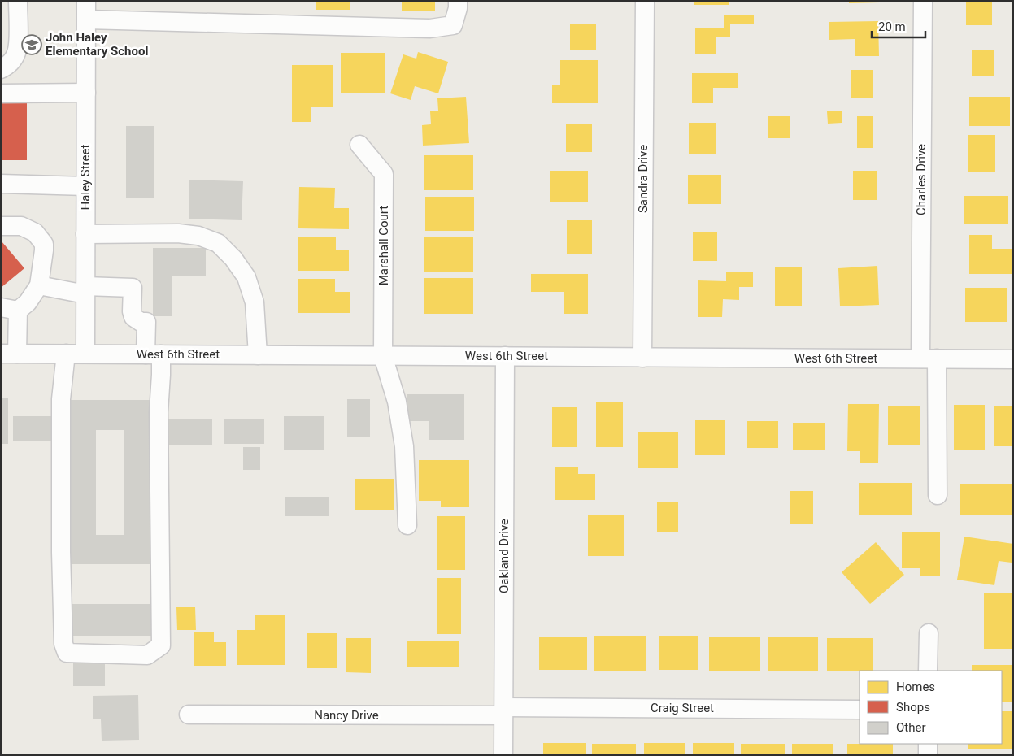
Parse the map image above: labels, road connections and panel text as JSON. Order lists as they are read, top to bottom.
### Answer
{
  "streets": {
    "street": [
      "Haley Street",
      "Sandra Drive",
      "Charles Drive",
      "Marshall Court",
      "West 6th Street",
      "Oakland Drive",
      "Craig Street",
      "Nancy Drive"
    ]
  },
  "crossings": [
    ["Haley Street", "West 6th Street"],
    ["Sandra Drive", "West 6th Street"],
    ["Charles Drive", "West 6th Street"],
    ["Marshall Court", "West 6th Street"],
    ["West 6th Street", "Oakland Drive"],
    ["Oakland Drive", "Craig Street"],
    ["Oakland Drive", "Nancy Drive"],
    ["Craig Street", "Nancy Drive"]
  ],
  "places": {
    "school or university": ["John Haley Elementary School"]
  },
  "legend": ["Homes", "Shops", "Other"],
  "scale_bar": "20 m"
}
